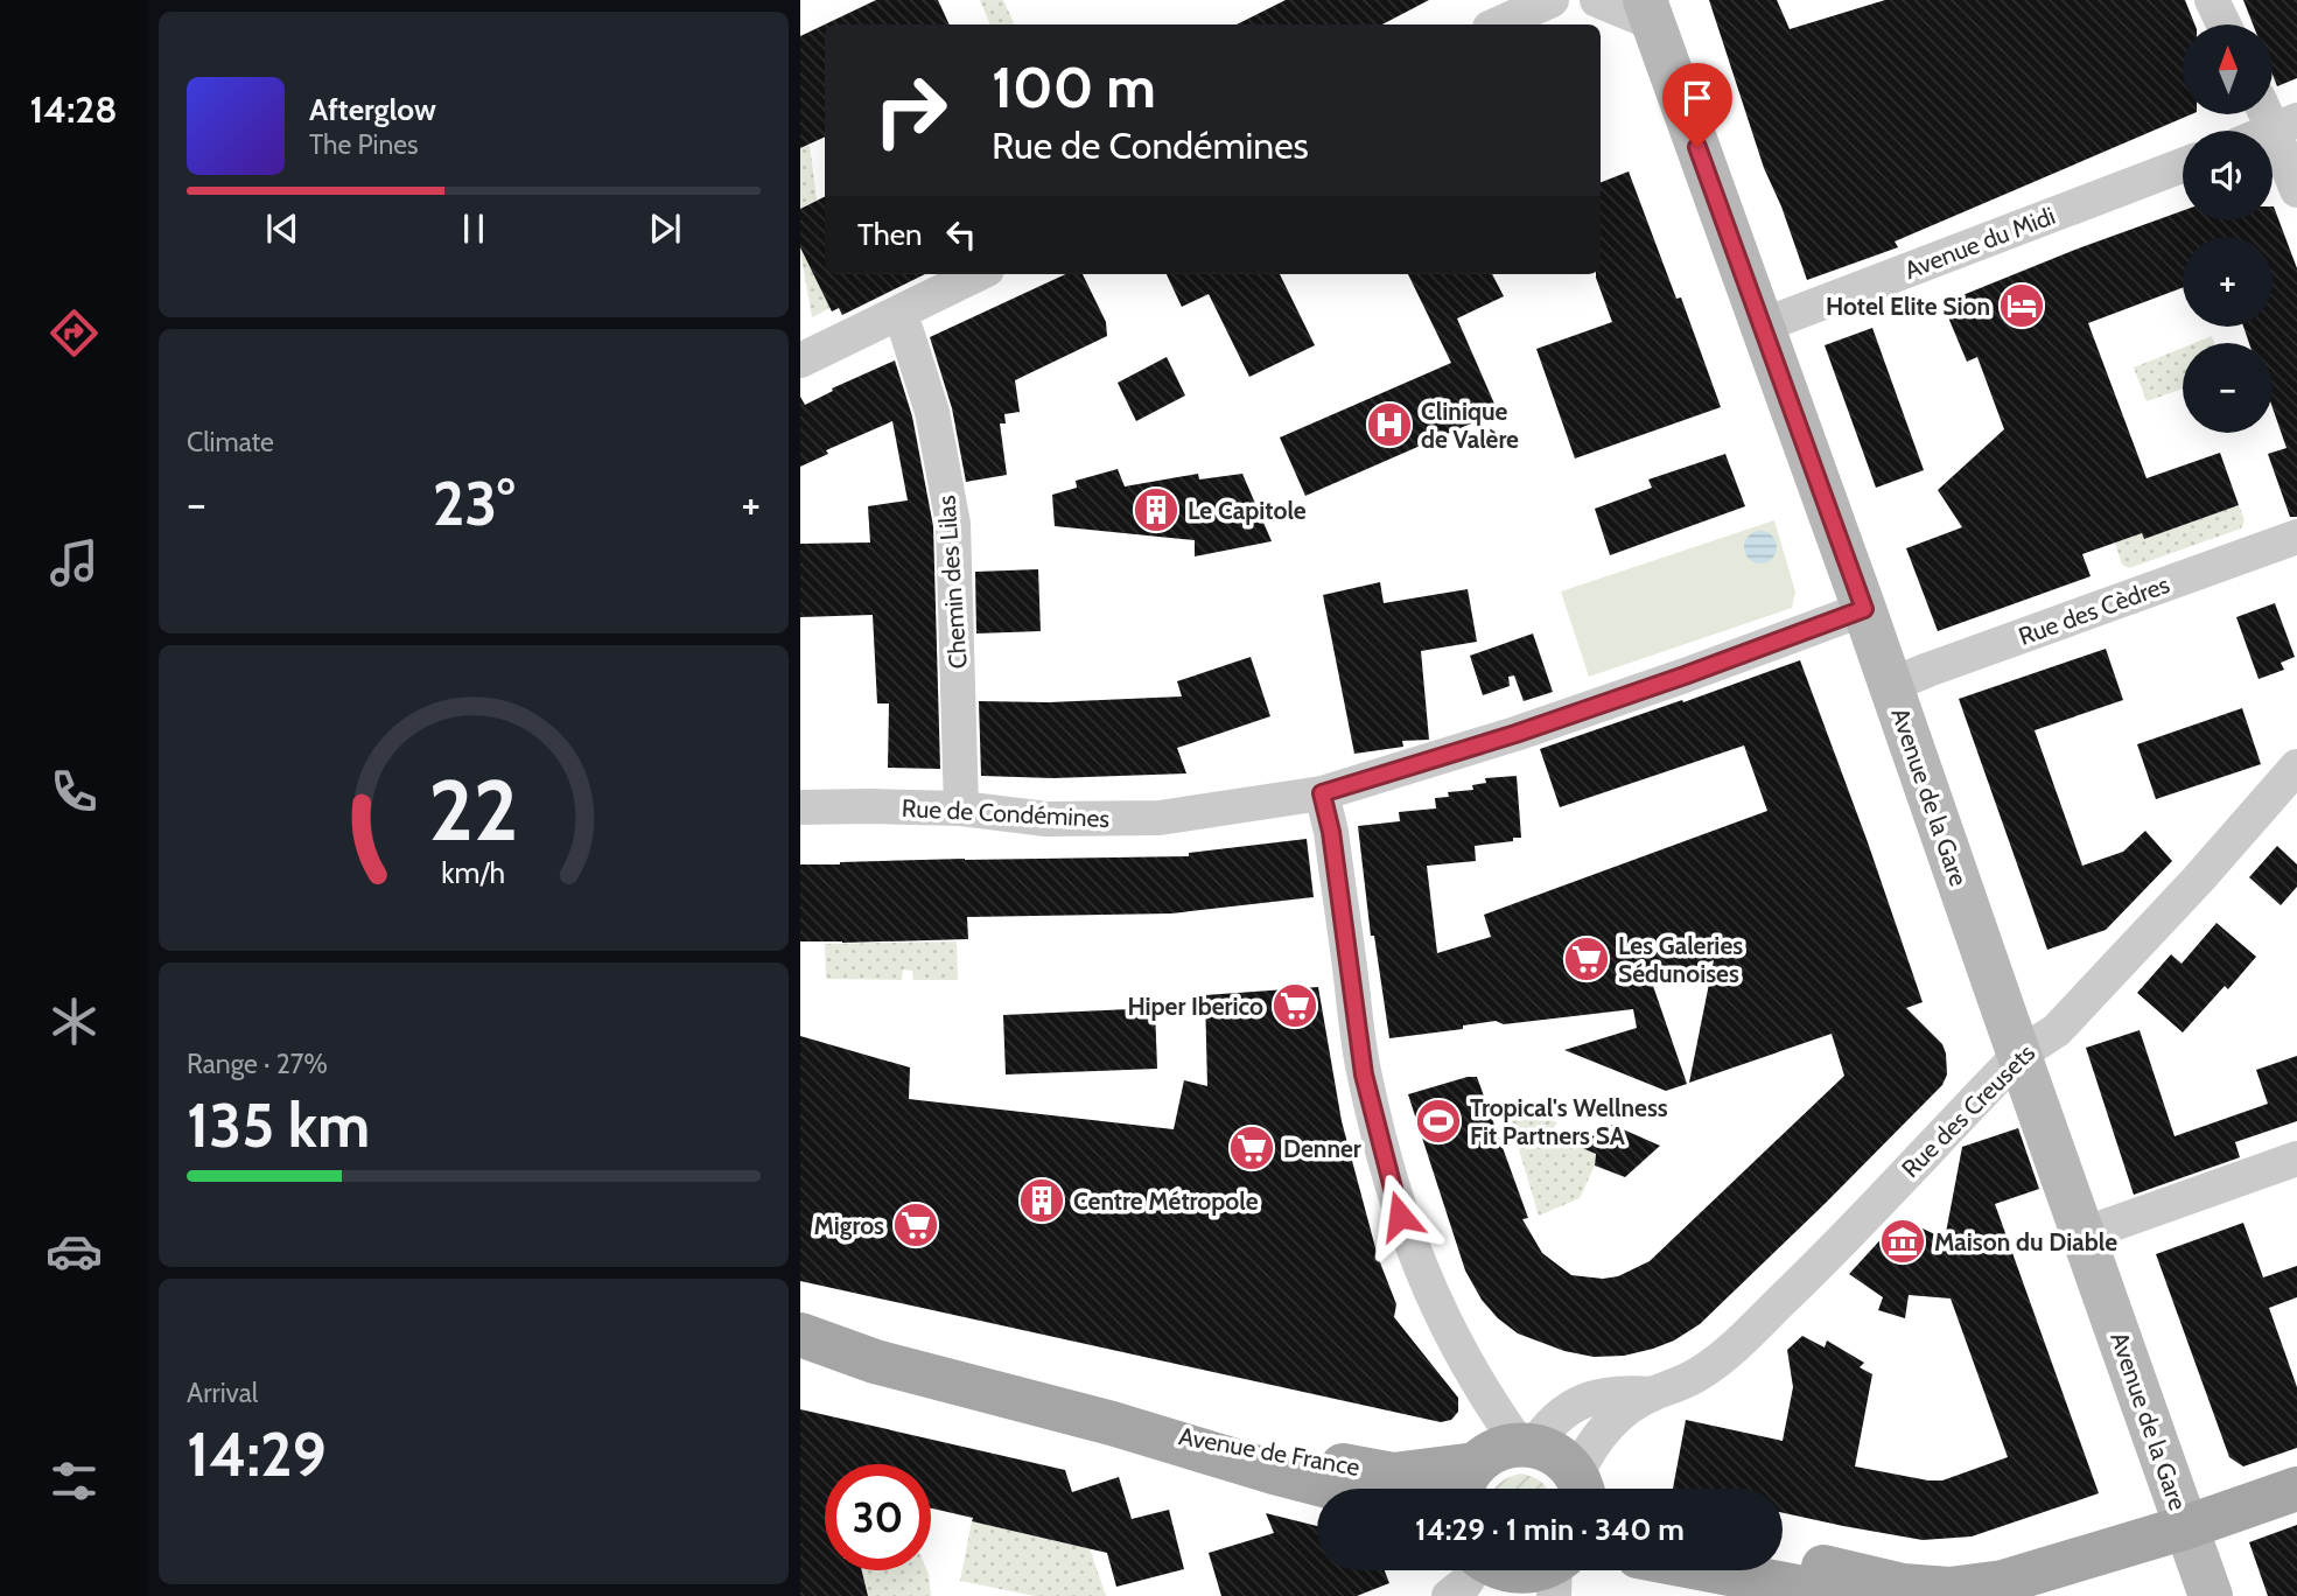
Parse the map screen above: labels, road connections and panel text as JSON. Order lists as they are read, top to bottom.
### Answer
{
  "streets": {
    "main road": ["Avenue de France"],
    "street": [
      "Avenue du Midi",
      "Chemin des Lilas",
      "Rue des Cèdres",
      "Avenue de la Gare",
      "Rue de Condémines",
      "Rue des Creusets"
    ]
  },
  "crossings": [
    ["Avenue du Midi", "Avenue de la Gare"],
    ["Chemin des Lilas", "Rue de Condémines"],
    ["Rue des Cèdres", "Avenue de la Gare"],
    ["Avenue de la Gare", "Rue de Condémines"],
    ["Avenue de la Gare", "Rue des Creusets"],
    ["Rue des Creusets", "Avenue de France"]
  ],
  "places": {
    "hotel": ["Hotel Elite Sion"],
    "hospital": ["Clinique de Valère"],
    "building": ["Le Capitole", "Centre Métropole"],
    "supermarket": [
      "Les Galeries Sédunoises",
      "Hiper Iberico",
      "Denner",
      "Migros"
    ],
    "sports": ["Tropical's Wellness Fit Partners SA"],
    "museum": ["Maison du Diable"]
  },
  "north": "top",
  "page": {
    "tabs": "14:28",
    "map_buttons": ["+", "−"],
    "turn": ["100 m", "Rue de Condémines"],
    "song": ["Afterglow", "The Pines"],
    "then": "Then",
    "tile": [
      "Climate",
      ["Range · 27%", "135 km"],
      ["Arrival", "14:29"]
    ],
    "heat": ["−", "23°", "+"],
    "limit": "30",
    "trip": "14:29 · 1 min · 340 m",
    "gauge": ["22", "km/h"]
  }
}
